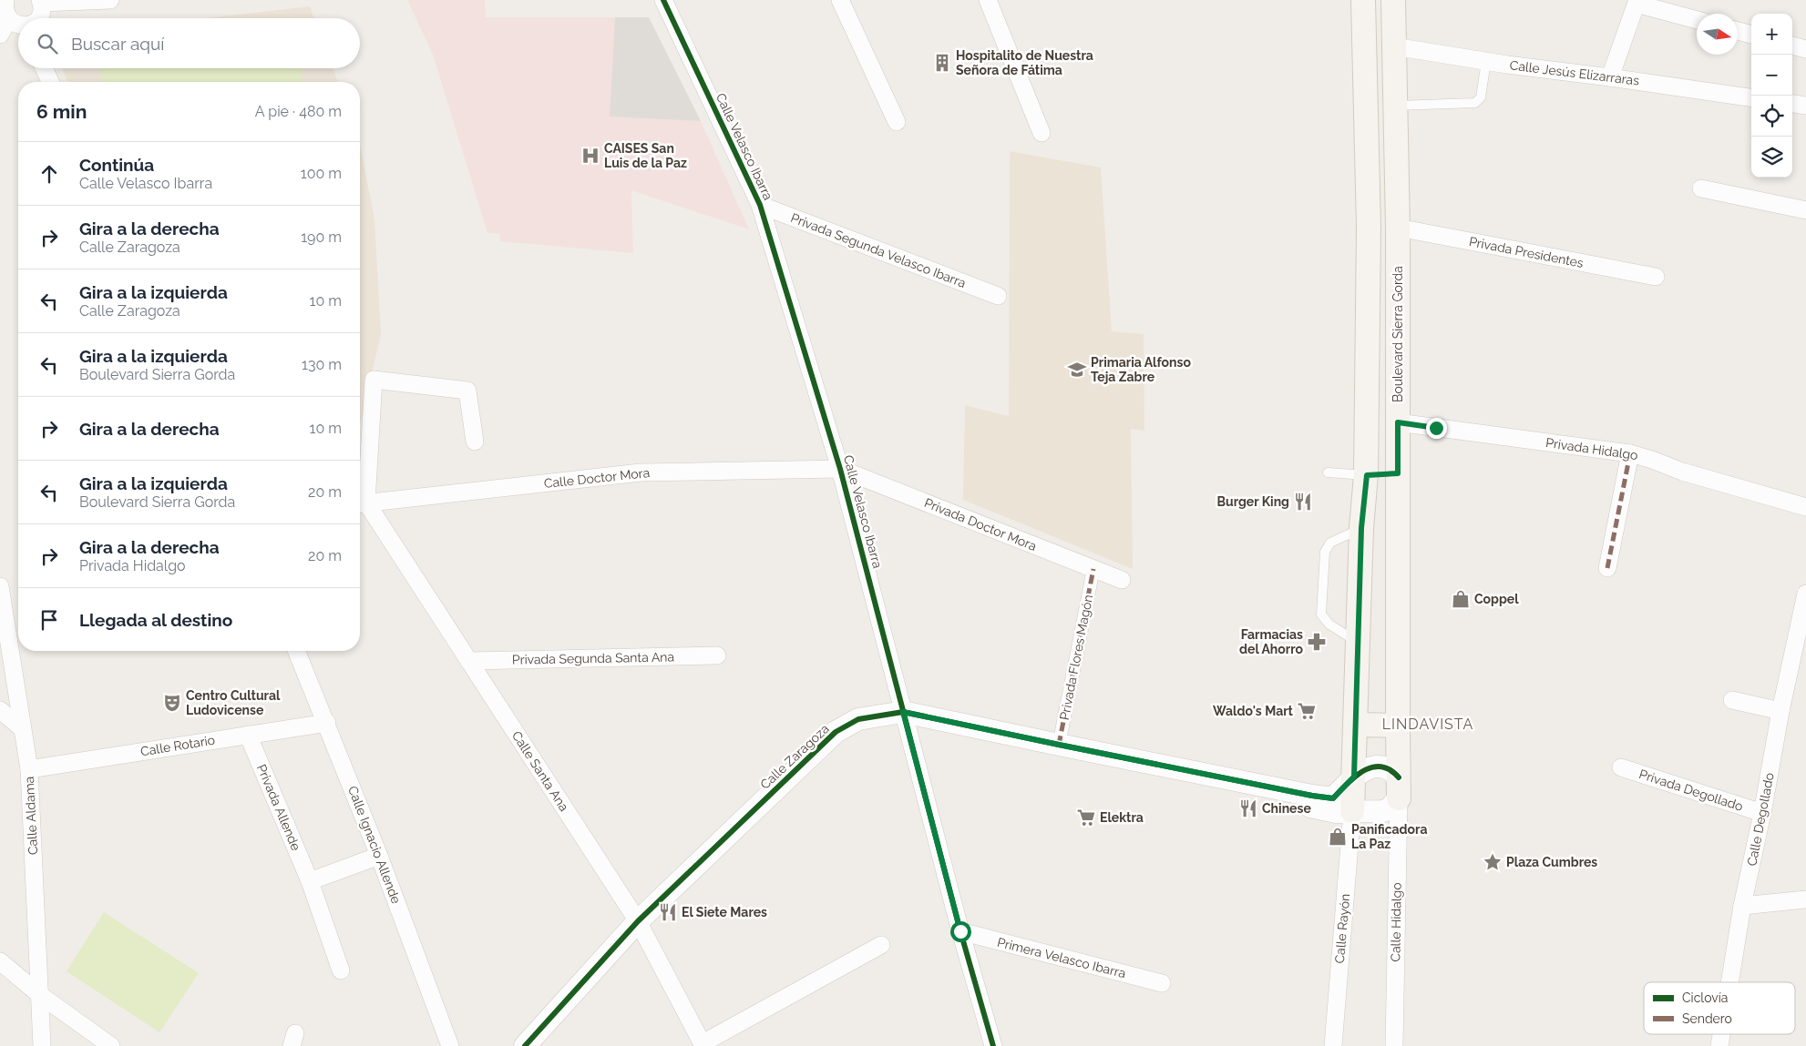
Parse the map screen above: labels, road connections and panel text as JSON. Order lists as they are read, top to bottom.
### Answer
{
  "streets": {
    "main road": ["Boulevard Sierra Gorda"],
    "street": [
      "Calle Jesús Elizarraras",
      "Calle Velasco Ibarra",
      "Privada Segunda Velasco Ibarra",
      "Privada Presidentes",
      "Privada Hidalgo",
      "Calle Doctor Mora",
      "Privada Doctor Mora",
      "Privada Flores Magón",
      "Privada Segunda Santa Ana",
      "Calle Rotario",
      "Calle Zaragoza",
      "Calle Santa Ana",
      "Privada Degollado",
      "Privada Allende",
      "Calle Aldama",
      "Calle Degollado",
      "Calle Ignacio Allende",
      "Calle Hidalgo",
      "Calle Rayón",
      "Primera Velasco Ibarra"
    ]
  },
  "crossings": [
    ["Calle Jesús Elizarraras", "Boulevard Sierra Gorda"],
    ["Calle Velasco Ibarra", "Privada Segunda Velasco Ibarra"],
    ["Calle Velasco Ibarra", "Calle Doctor Mora"],
    ["Calle Velasco Ibarra", "Privada Doctor Mora"],
    ["Calle Velasco Ibarra", "Calle Zaragoza"],
    ["Calle Velasco Ibarra", "Primera Velasco Ibarra"],
    ["Privada Presidentes", "Boulevard Sierra Gorda"],
    ["Boulevard Sierra Gorda", "Privada Hidalgo"],
    ["Boulevard Sierra Gorda", "Calle Zaragoza"],
    ["Boulevard Sierra Gorda", "Calle Hidalgo"],
    ["Boulevard Sierra Gorda", "Calle Rayón"],
    ["Calle Doctor Mora", "Privada Doctor Mora"],
    ["Calle Doctor Mora", "Calle Santa Ana"],
    ["Privada Doctor Mora", "Privada Flores Magón"],
    ["Privada Flores Magón", "Calle Zaragoza"],
    ["Privada Segunda Santa Ana", "Calle Santa Ana"],
    ["Calle Rotario", "Privada Allende"],
    ["Calle Rotario", "Calle Aldama"],
    ["Calle Rotario", "Calle Ignacio Allende"],
    ["Calle Zaragoza", "Calle Santa Ana"],
    ["Calle Zaragoza", "Calle Hidalgo"],
    ["Calle Zaragoza", "Calle Rayón"],
    ["Privada Degollado", "Calle Degollado"],
    ["Calle Hidalgo", "Calle Rayón"]
  ],
  "districts": ["LINDAVISTA"],
  "places": {
    "building": ["Hospitalito de Nuestra Señora de Fátima"],
    "hospital": ["CAISES San Luis de la Paz"],
    "school or university": ["Primaria Alfonso Teja Zabre"],
    "restaurant": ["Burger King", "Chinese", "El Siete Mares"],
    "shop": ["Coppel", "Panificadora La Paz"],
    "pharmacy": ["Farmacias del Ahorro"],
    "theatre": ["Centro Cultural Ludovicense"],
    "supermarket": ["Waldo's Mart", "Elektra"],
    "place": ["Plaza Cumbres"]
  },
  "legend": ["Ciclovía", "Sendero"],
  "north": "right",
  "page": {
    "map_buttons": ["+", "−"],
    "search": "Buscar aquí",
    "heading": ["6 min", "A pie · 480 m"],
    "list": [
      ["Continúa", "Calle Velasco Ibarra", "100 m"],
      ["Gira a la derecha", "Calle Zaragoza", "190 m"],
      ["Gira a la izquierda", "Calle Zaragoza", "10 m"],
      ["Gira a la izquierda", "Boulevard Sierra Gorda", "130 m"],
      ["Gira a la derecha", "10 m"],
      ["Gira a la izquierda", "Boulevard Sierra Gorda", "20 m"],
      ["Gira a la derecha", "Privada Hidalgo", "20 m"],
      "Llegada al destino"
    ]
  }
}
